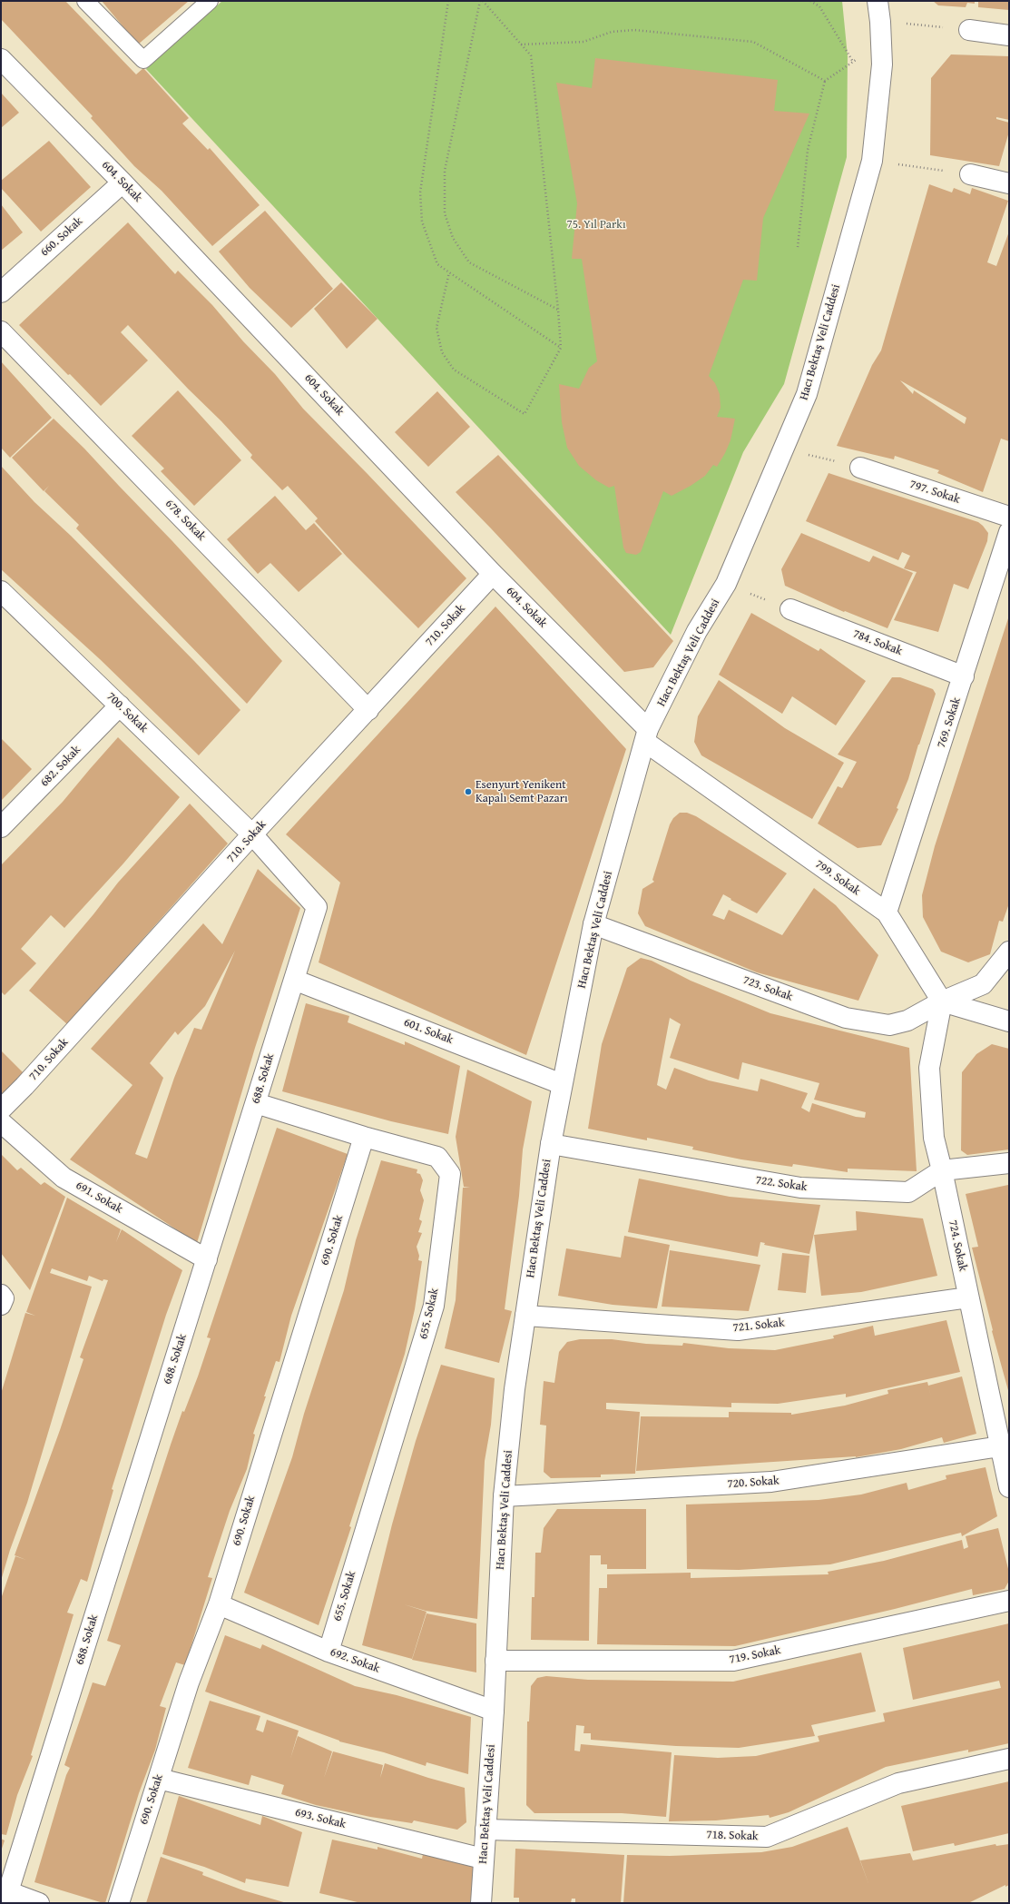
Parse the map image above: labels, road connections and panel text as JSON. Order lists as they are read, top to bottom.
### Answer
{
  "streets": {
    "street": [
      "604. Sokak",
      "660. Sokak",
      "Hacı Bektaş Veli Caddesi",
      "797. Sokak",
      "678. Sokak",
      "710. Sokak",
      "784. Sokak",
      "700. Sokak",
      "769. Sokak",
      "682. Sokak",
      "799. Sokak",
      "723. Sokak",
      "601. Sokak",
      "688. Sokak",
      "722. Sokak",
      "691. Sokak",
      "690. Sokak",
      "724. Sokak",
      "655. Sokak",
      "721. Sokak",
      "720. Sokak",
      "719. Sokak",
      "692. Sokak",
      "693. Sokak",
      "718. Sokak"
    ]
  },
  "crossings": [
    ["604. Sokak", "660. Sokak"],
    ["604. Sokak", "Hacı Bektaş Veli Caddesi"],
    ["604. Sokak", "710. Sokak"],
    ["604. Sokak", "799. Sokak"],
    ["Hacı Bektaş Veli Caddesi", "799. Sokak"],
    ["Hacı Bektaş Veli Caddesi", "723. Sokak"],
    ["Hacı Bektaş Veli Caddesi", "601. Sokak"],
    ["Hacı Bektaş Veli Caddesi", "722. Sokak"],
    ["Hacı Bektaş Veli Caddesi", "721. Sokak"],
    ["Hacı Bektaş Veli Caddesi", "720. Sokak"],
    ["Hacı Bektaş Veli Caddesi", "719. Sokak"],
    ["Hacı Bektaş Veli Caddesi", "692. Sokak"],
    ["Hacı Bektaş Veli Caddesi", "693. Sokak"],
    ["Hacı Bektaş Veli Caddesi", "718. Sokak"],
    ["678. Sokak", "710. Sokak"],
    ["710. Sokak", "700. Sokak"],
    ["710. Sokak", "688. Sokak"],
    ["784. Sokak", "769. Sokak"],
    ["700. Sokak", "682. Sokak"],
    ["700. Sokak", "688. Sokak"],
    ["769. Sokak", "799. Sokak"],
    ["799. Sokak", "723. Sokak"],
    ["799. Sokak", "724. Sokak"],
    ["723. Sokak", "724. Sokak"],
    ["601. Sokak", "688. Sokak"],
    ["688. Sokak", "691. Sokak"],
    ["688. Sokak", "655. Sokak"],
    ["722. Sokak", "724. Sokak"],
    ["690. Sokak", "655. Sokak"],
    ["690. Sokak", "692. Sokak"],
    ["690. Sokak", "693. Sokak"],
    ["724. Sokak", "721. Sokak"],
    ["724. Sokak", "720. Sokak"],
    ["655. Sokak", "692. Sokak"]
  ],
  "parks": ["75. Yıl Parkı"],
  "places": ["Esenyurt Yenikent Kapalı Semt Pazarı"]
}
